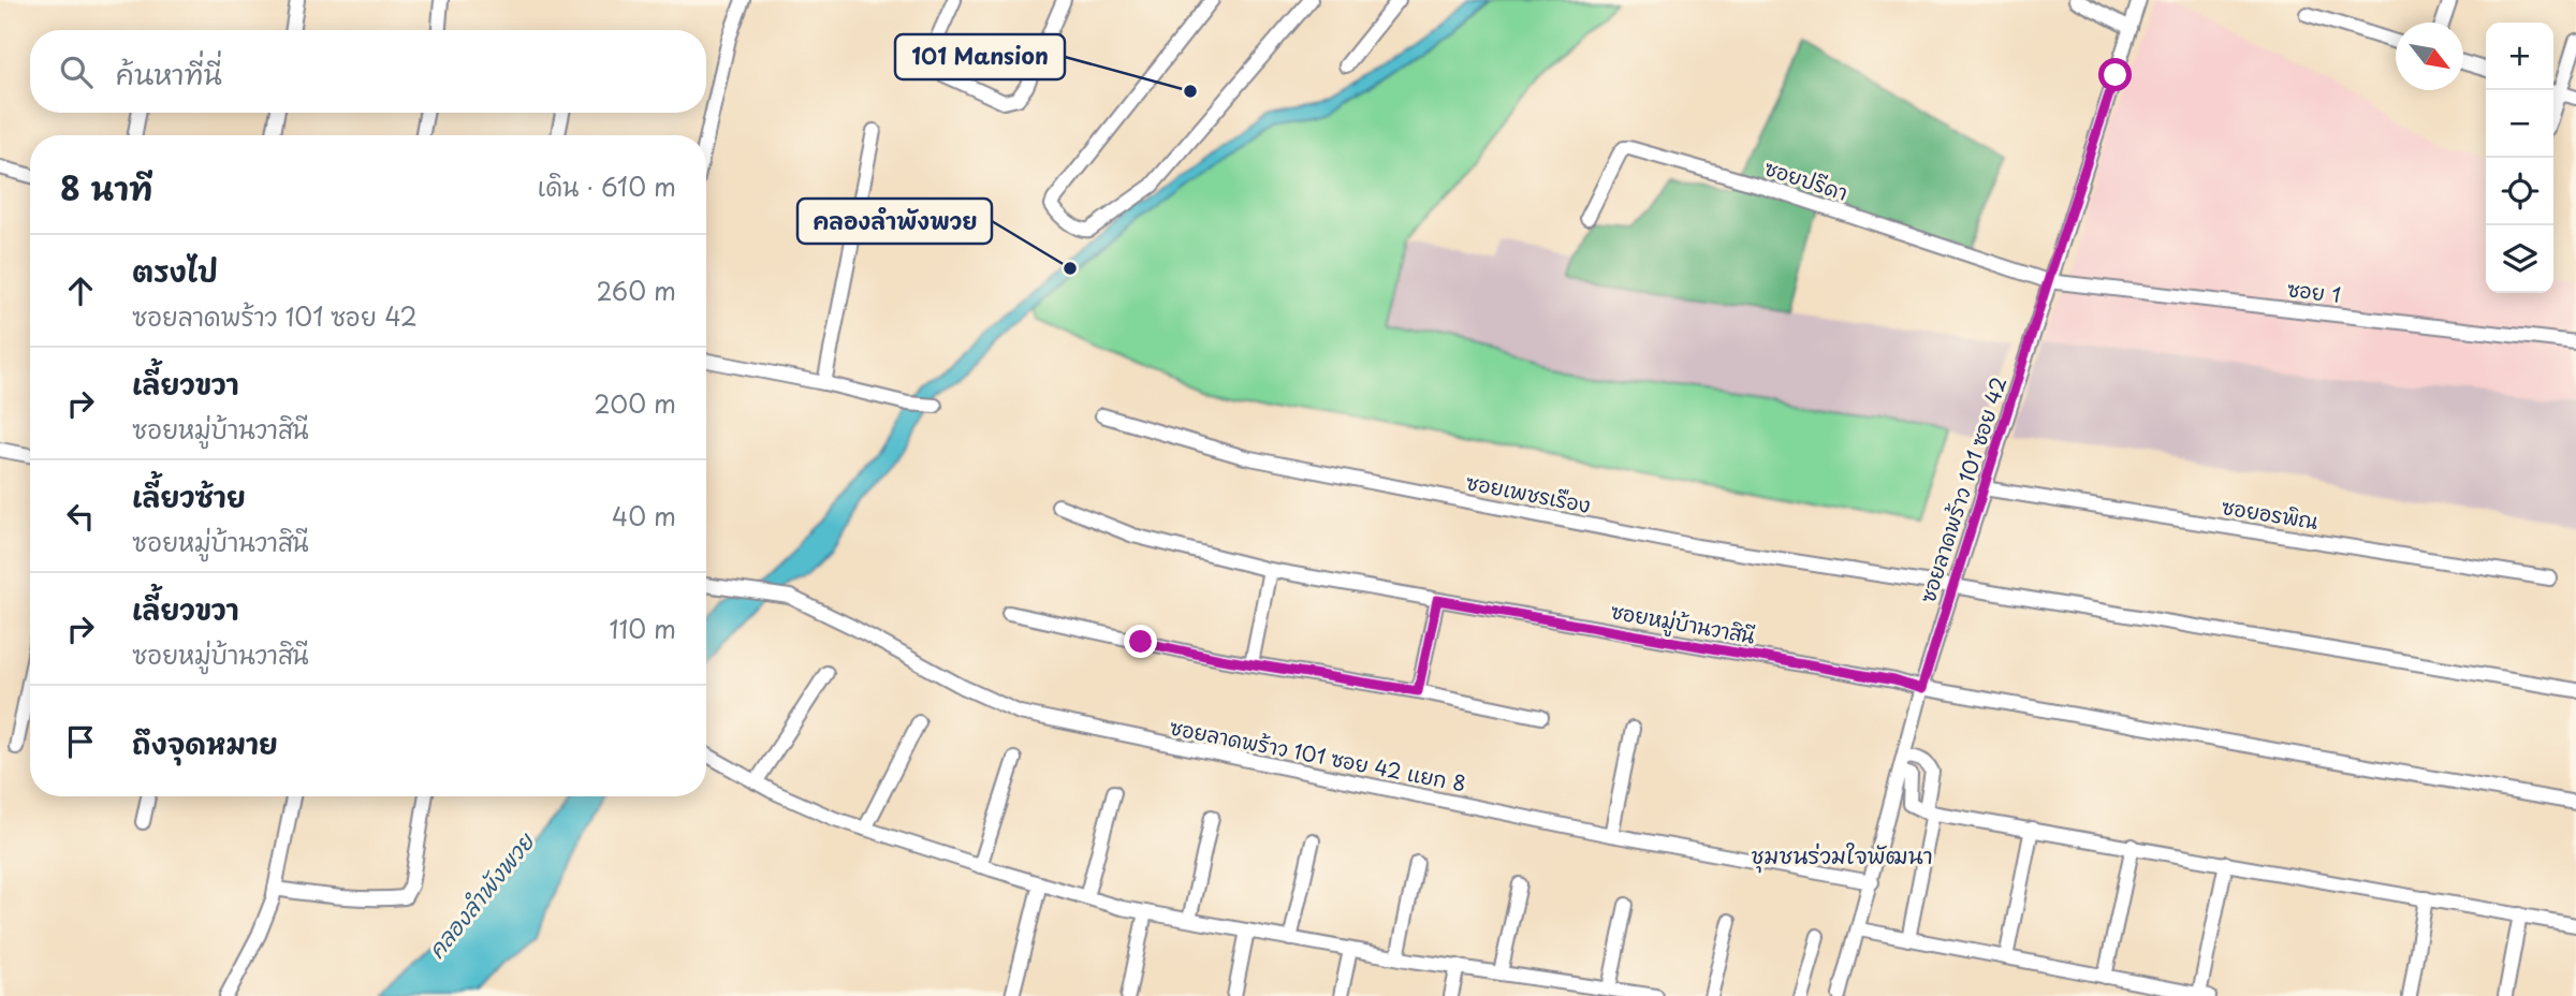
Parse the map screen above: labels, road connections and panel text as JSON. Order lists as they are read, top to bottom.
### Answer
{
  "streets": {
    "street": [
      "ซอยปรีดา",
      "ซอย 1",
      "ซอยลาดพร้าว 101 ซอย 42",
      "ซอยเพชรเรือง",
      "ซอยอรพิณ",
      "ซอยหมู่บ้านวาสินี",
      "ซอยลาดพร้าว 101 ซอย 42 แยก 8"
    ]
  },
  "crossings": [
    ["ซอยปรีดา", "ซอย 1"],
    ["ซอยปรีดา", "ซอยลาดพร้าว 101 ซอย 42"],
    ["ซอย 1", "ซอยลาดพร้าว 101 ซอย 42"],
    ["ซอยลาดพร้าว 101 ซอย 42", "ซอยเพชรเรือง"],
    ["ซอยลาดพร้าว 101 ซอย 42", "ซอยอรพิณ"],
    ["ซอยลาดพร้าว 101 ซอย 42", "ซอยหมู่บ้านวาสินี"],
    ["ซอยลาดพร้าว 101 ซอย 42", "ซอยลาดพร้าว 101 ซอย 42 แยก 8"]
  ],
  "districts": ["ชุมชนร่วมใจพัฒนา"],
  "water": ["คลองลำพังพวย"],
  "places": ["101 Mansion", "คลองลำพังพวย"],
  "north": "bottom right",
  "page": {
    "map_buttons": ["+", "−"],
    "search": "ค้นหาที่นี่",
    "heading": ["8 นาที", "เดิน · 610 m"],
    "list": [
      ["ตรงไป", "ซอยลาดพร้าว 101 ซอย 42", "260 m"],
      ["เลี้ยวขวา", "ซอยหมู่บ้านวาสินี", "200 m"],
      ["เลี้ยวซ้าย", "ซอยหมู่บ้านวาสินี", "40 m"],
      ["เลี้ยวขวา", "ซอยหมู่บ้านวาสินี", "110 m"],
      "ถึงจุดหมาย"
    ]
  }
}
